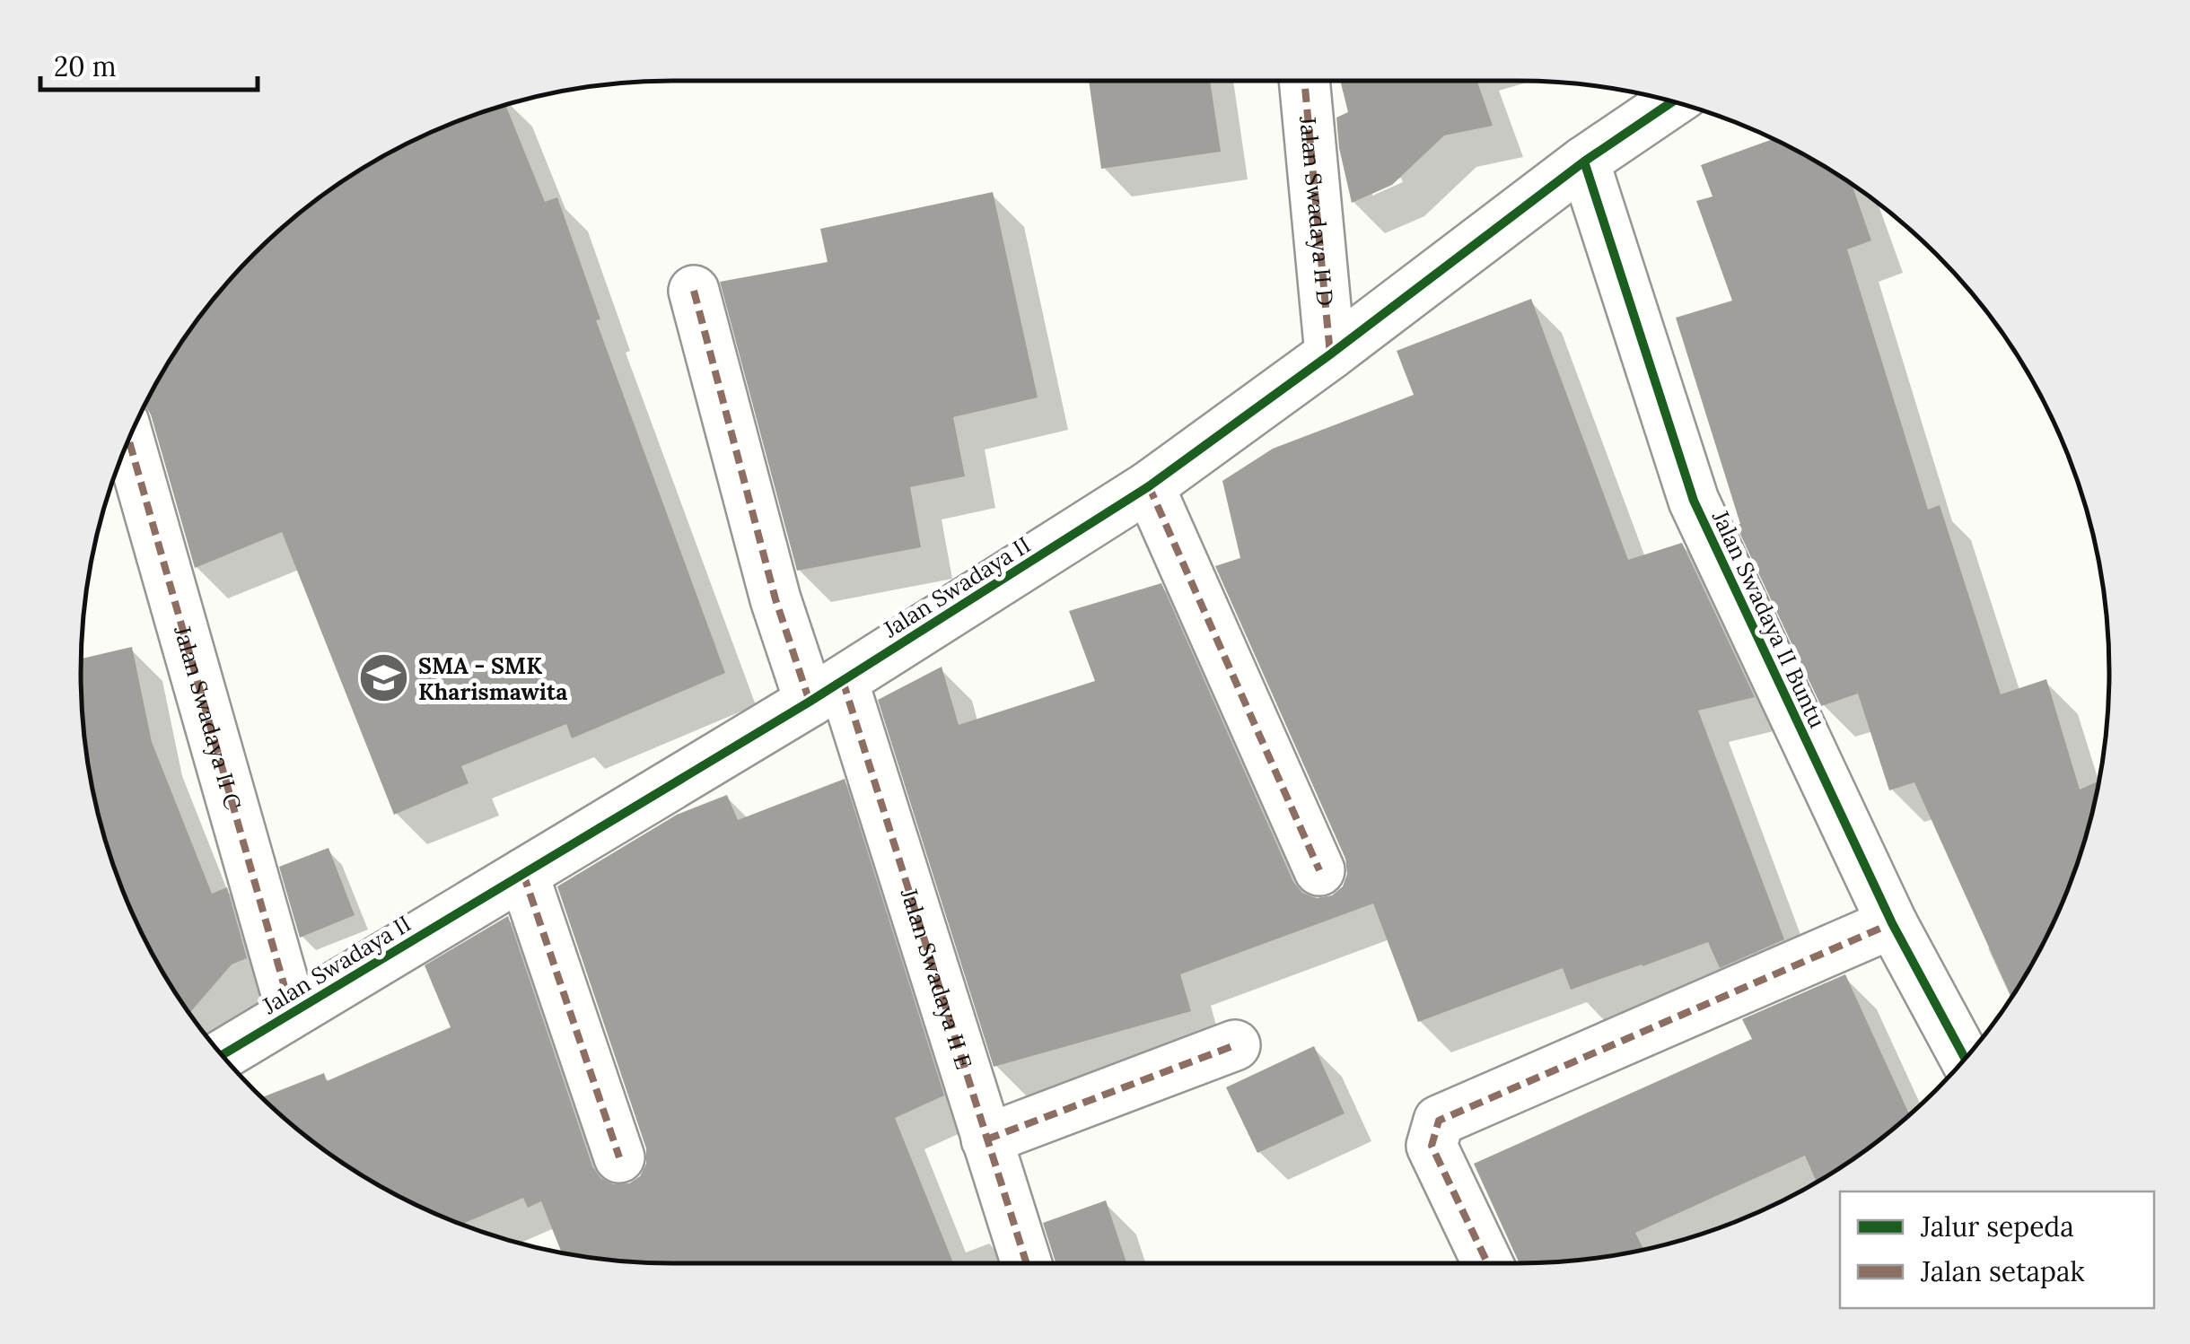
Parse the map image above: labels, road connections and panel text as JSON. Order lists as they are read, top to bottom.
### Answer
{
  "streets": {
    "street": [
      "Jalan Swadaya II D",
      "Jalan Swadaya II",
      "Jalan Swadaya II Buntu",
      "Jalan Swadaya II C",
      "Jalan Swadaya II E"
    ]
  },
  "crossings": [
    ["Jalan Swadaya II D", "Jalan Swadaya II"],
    ["Jalan Swadaya II", "Jalan Swadaya II Buntu"],
    ["Jalan Swadaya II", "Jalan Swadaya II C"],
    ["Jalan Swadaya II", "Jalan Swadaya II E"]
  ],
  "places": {
    "school or university": ["SMA - SMK Kharismawita"]
  },
  "legend": ["Jalur sepeda", "Jalan setapak"],
  "scale_bar": "20 m"
}
